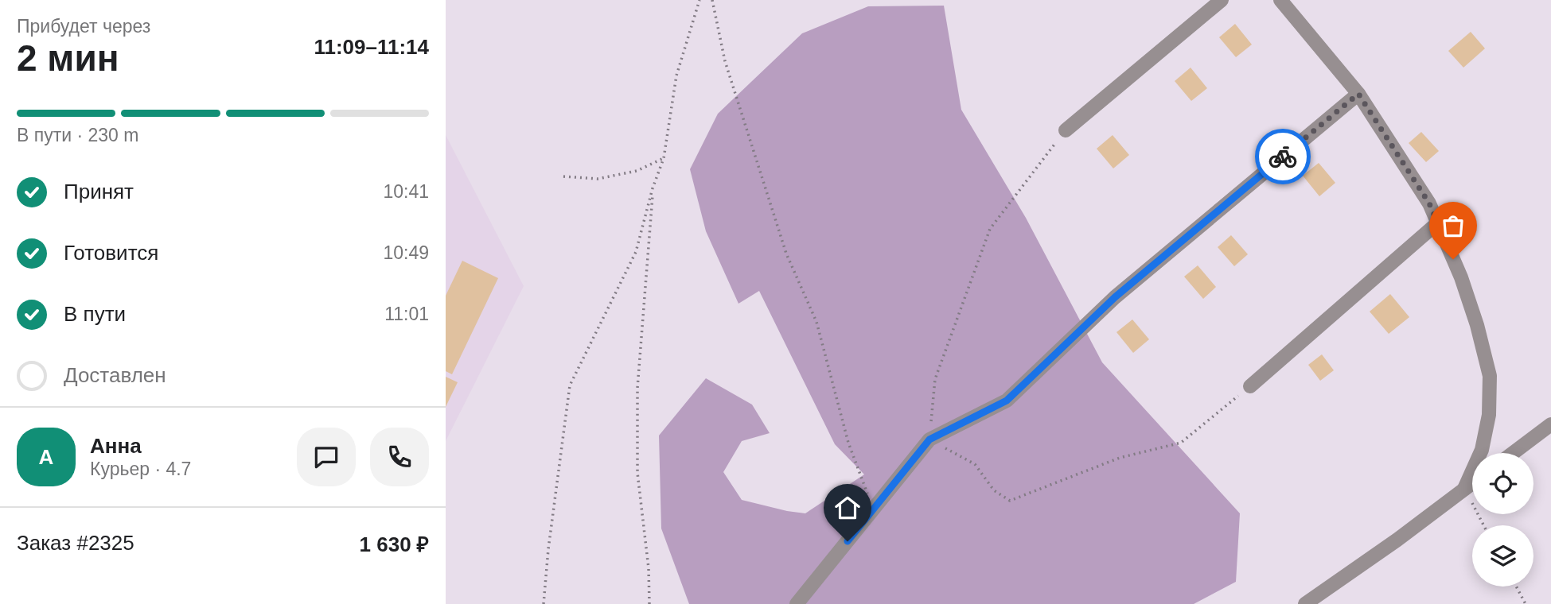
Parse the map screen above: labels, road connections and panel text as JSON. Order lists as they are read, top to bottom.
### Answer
{
  "page": {
    "heading": ["2 мин", "Прибудет через", "11:09–11:14"],
    "panel": [
      "Анна",
      "Курьер · 4.7",
      "Заказ #2325",
      "1 630 ₽"
    ],
    "bar": "В пути · 230 m",
    "list": [
      ["Принят", "10:41"],
      ["Готовится", "10:49"],
      ["В пути", "11:01"],
      "Доставлен"
    ],
    "round": "А"
  }
}
